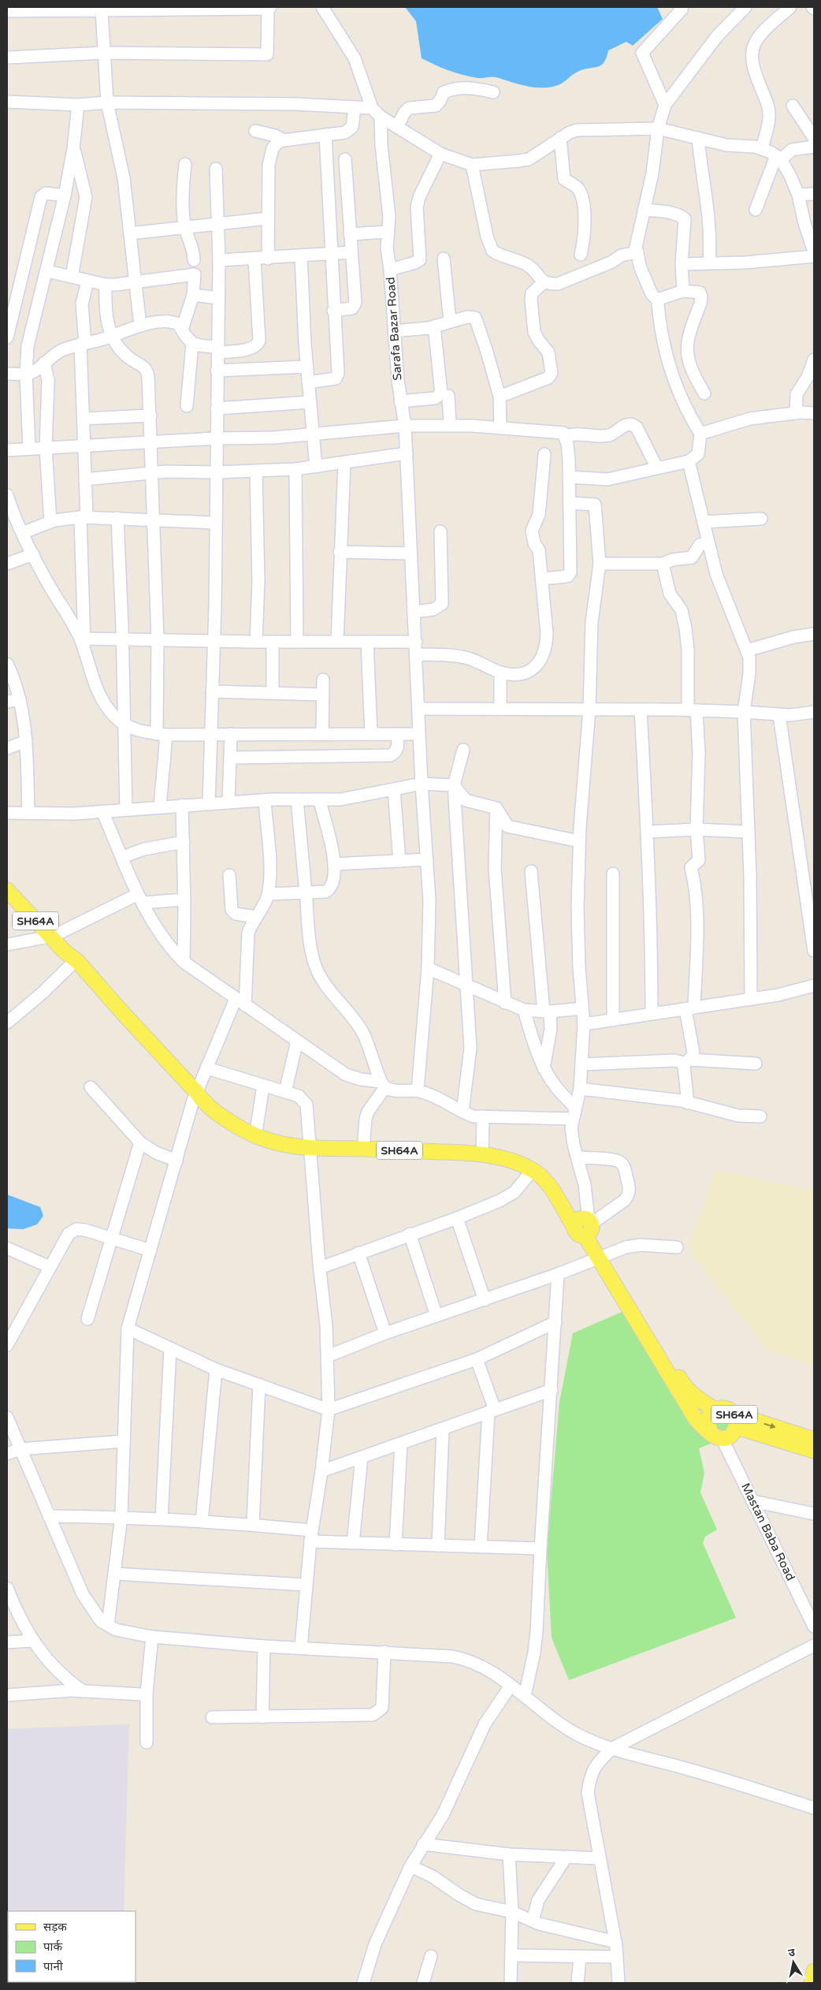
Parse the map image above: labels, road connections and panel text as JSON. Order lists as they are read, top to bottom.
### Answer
{
  "streets": {
    "main road": ["SH64A"],
    "street": ["Sarafa Bazar Road", "Mastan Baba Road"]
  },
  "crossings": [
    ["SH64A", "Mastan Baba Road"]
  ],
  "legend": ["सड़क", "पार्क", "पानी"],
  "north": "top"
}
